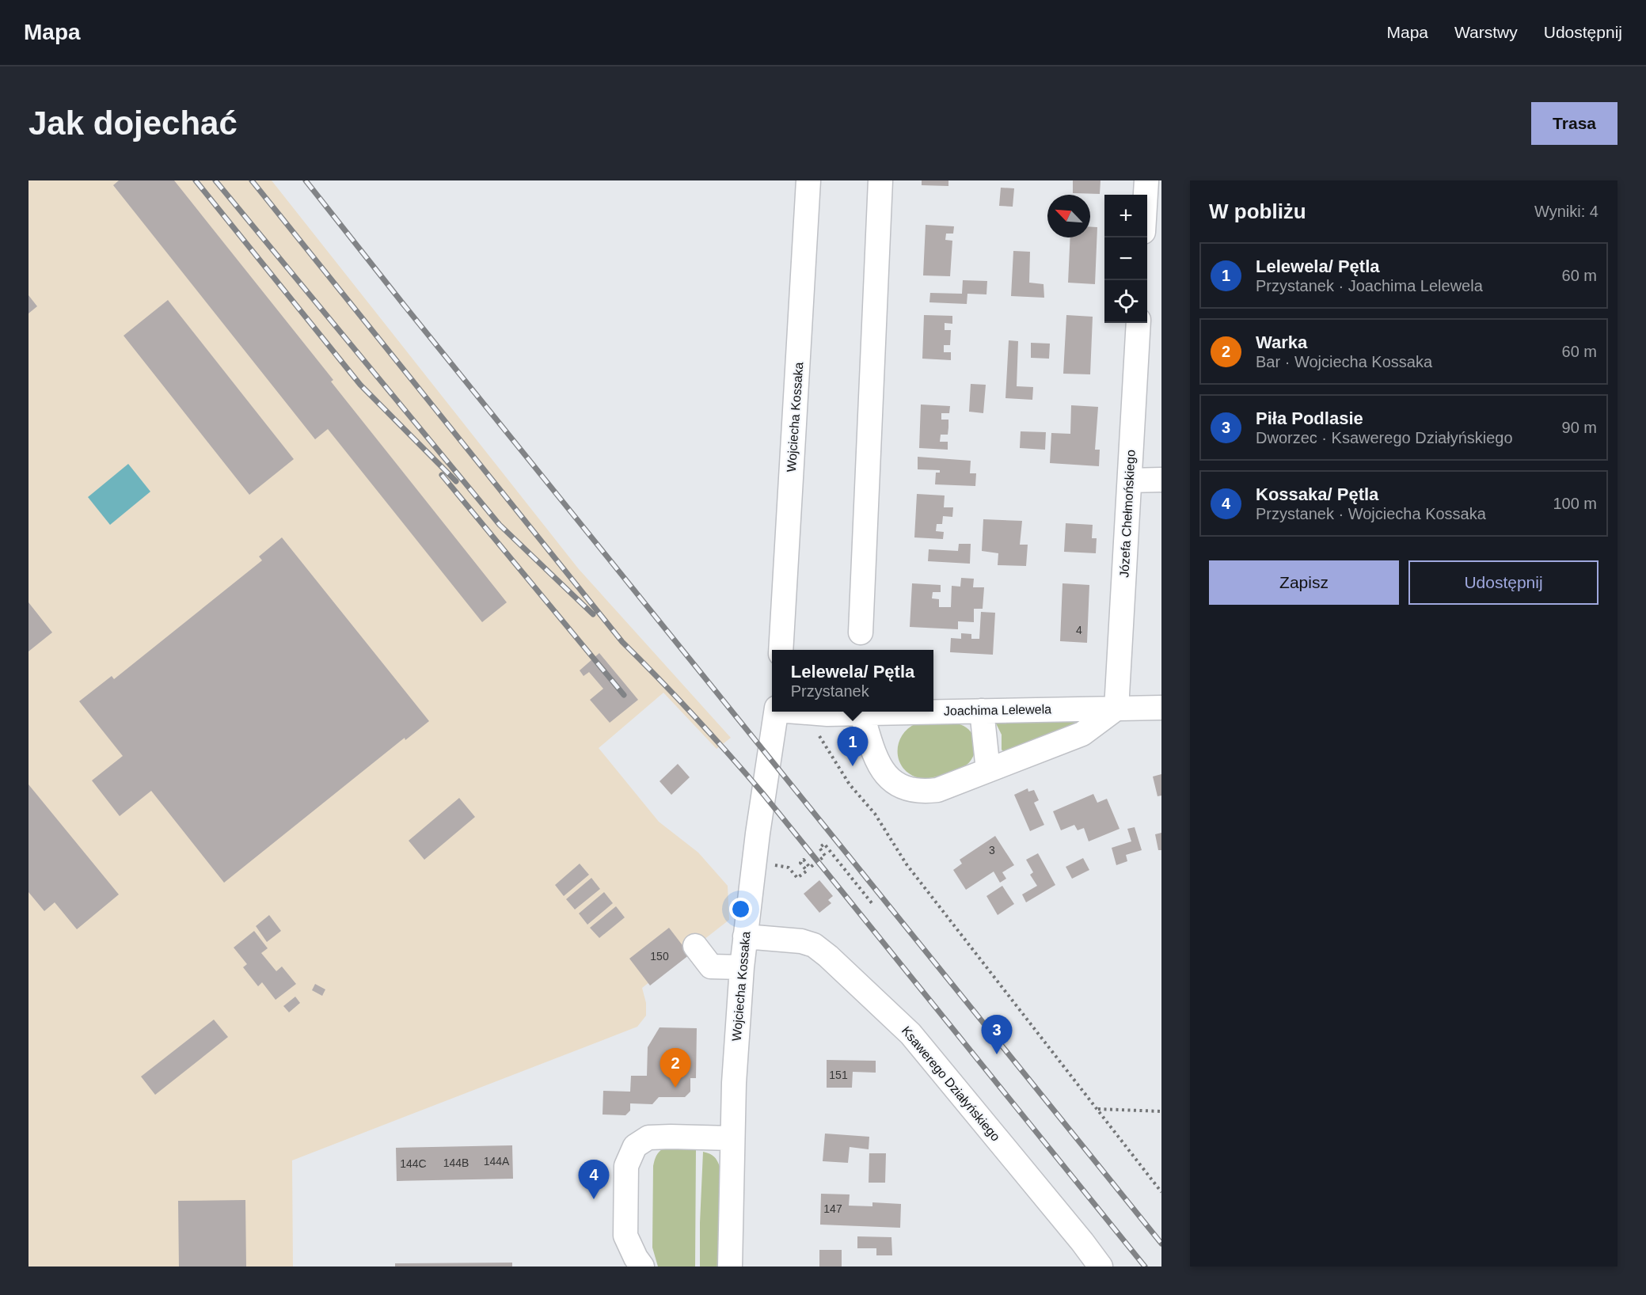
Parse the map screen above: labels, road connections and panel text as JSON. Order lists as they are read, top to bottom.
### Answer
{
  "streets": {
    "street": [
      "Wojciecha Kossaka",
      "Józefa Chełmońskiego",
      "Joachima Lelewela",
      "Ksawerego Działyńskiego"
    ]
  },
  "crossings": [
    ["Wojciecha Kossaka", "Ksawerego Działyńskiego"],
    ["Józefa Chełmońskiego", "Joachima Lelewela"]
  ],
  "house_numbers": [
    "4",
    "3",
    "150",
    "151",
    "144A",
    "144B",
    "144C",
    "147"
  ],
  "north": "top left",
  "page": {
    "header": "Mapa",
    "nav": ["Mapa", "Warstwy", "Udostępnij"],
    "buttons": [
      "Trasa",
      ["Zapisz", "Udostępnij"]
    ],
    "title": "Jak dojechać",
    "heading": ["W pobliżu", "Wyniki: 4"],
    "map_buttons": ["+", "−"],
    "list": [
      {
        "mark": "1",
        "name": "Lelewela/ Pętla",
        "note": "Przystanek · Joachima Lelewela",
        "value": "60 m"
      },
      {
        "mark": "2",
        "name": "Warka",
        "note": "Bar · Wojciecha Kossaka",
        "value": "60 m"
      },
      {
        "mark": "3",
        "name": "Piła Podlasie",
        "note": "Dworzec · Ksawerego Działyńskiego",
        "value": "90 m"
      },
      {
        "mark": "4",
        "name": "Kossaka/ Pętla",
        "note": "Przystanek · Wojciecha Kossaka",
        "value": "100 m"
      }
    ],
    "popup": ["Lelewela/ Pętla", "Przystanek"],
    "pins": [
      "1",
      "3",
      "2",
      "4"
    ]
  }
}
